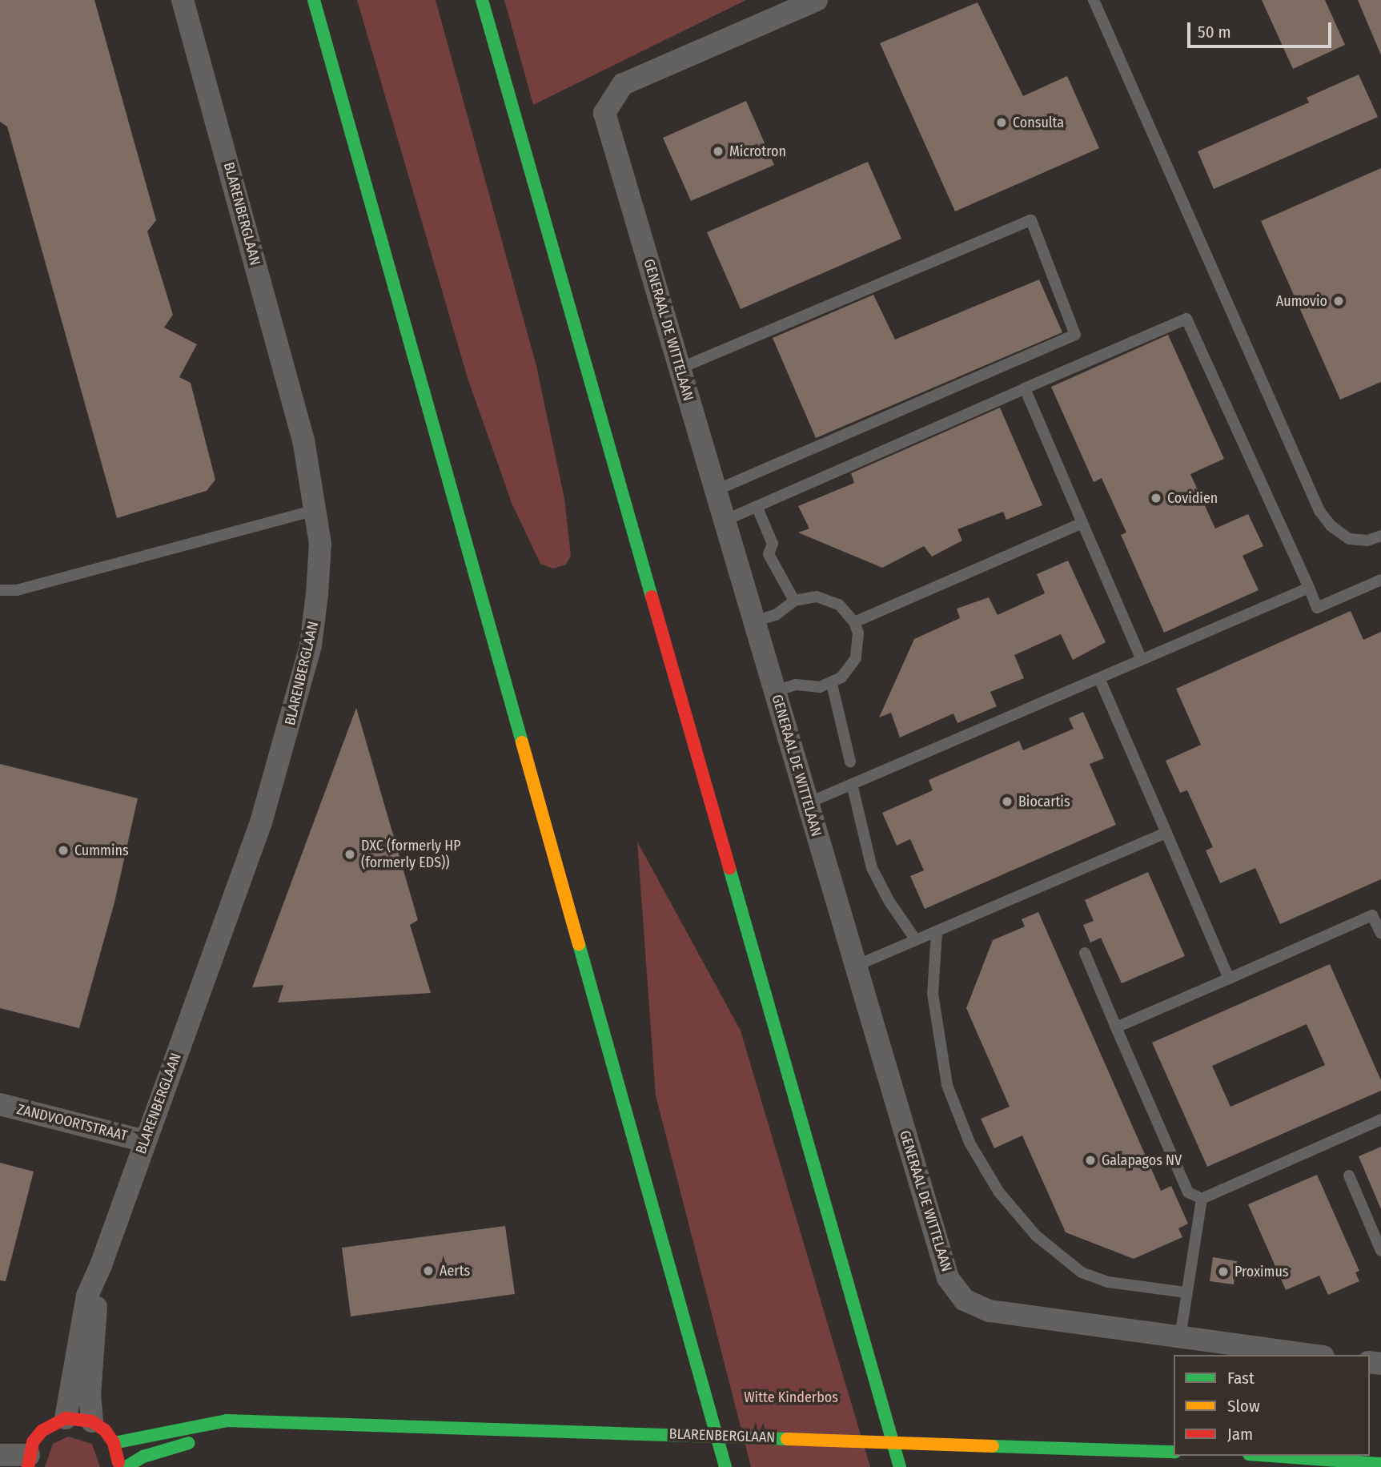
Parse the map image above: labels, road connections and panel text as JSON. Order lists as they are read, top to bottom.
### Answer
{
  "streets": {
    "main road": ["BLARENBERGLAAN"],
    "street": ["GENERAAL DE WITTELAAN", "ZANDVOORTSTRAAT"]
  },
  "crossings": [
    ["BLARENBERGLAAN", "ZANDVOORTSTRAAT"]
  ],
  "parks": ["Witte Kinderbos"],
  "places": [
    "Consulta",
    "Microtron",
    "Aumovio",
    "Covidien",
    "Biocartis",
    "Cummins",
    "DXC (formerly HP (formerly EDS))",
    "Galapagos NV",
    "Aerts",
    "Proximus"
  ],
  "legend": ["Fast", "Slow", "Jam"],
  "scale_bar": "50 m"
}
